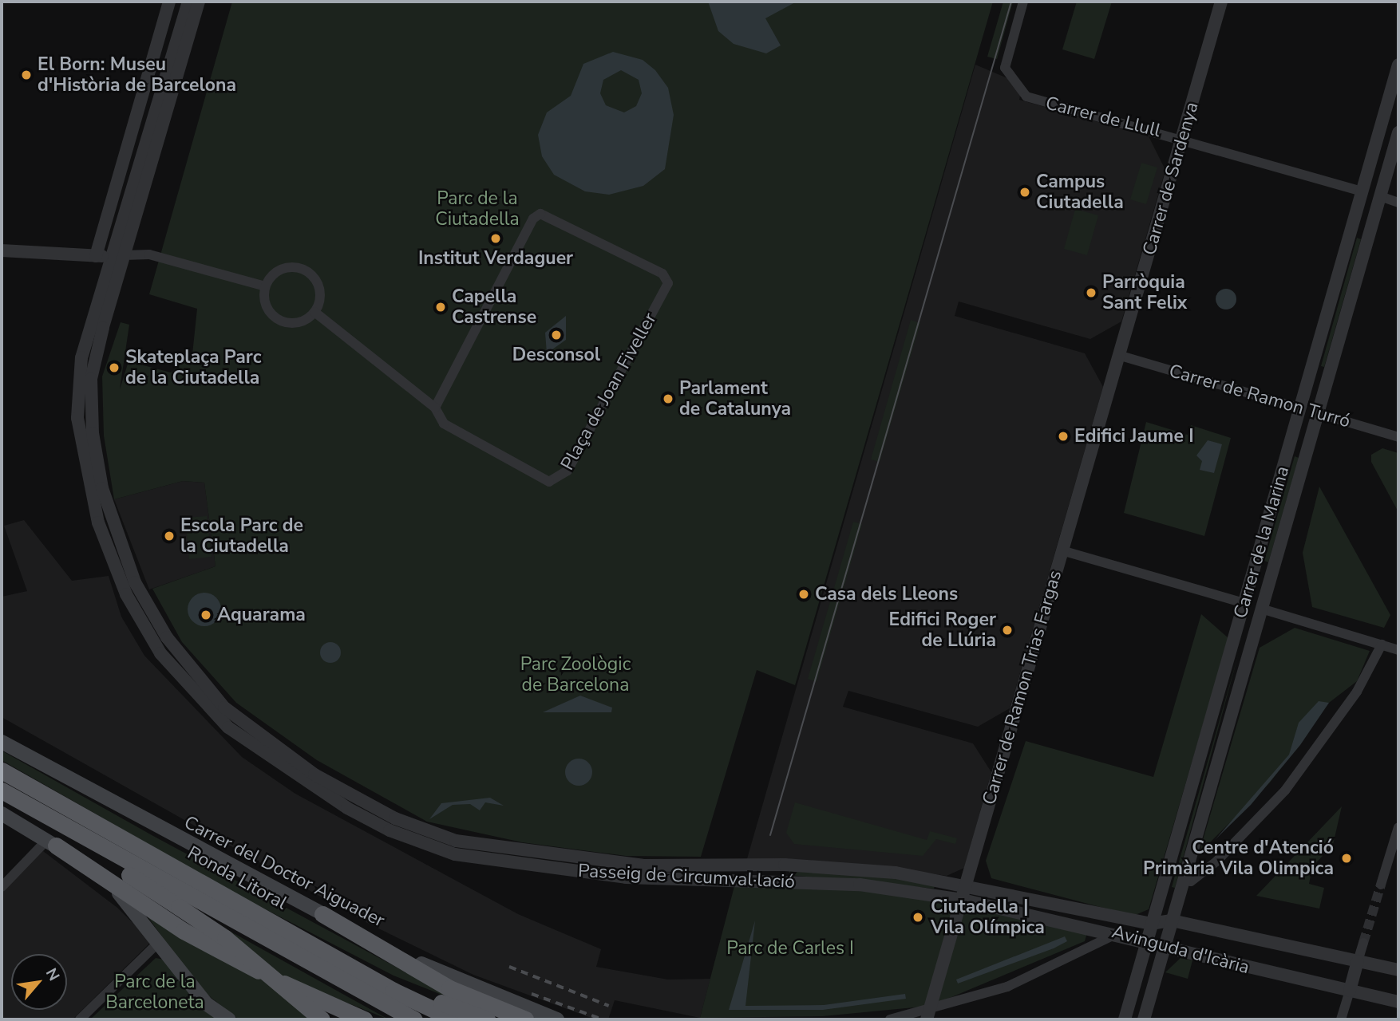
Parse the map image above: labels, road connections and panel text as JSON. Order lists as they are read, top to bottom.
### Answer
{
  "streets": {
    "highway": ["Ronda Litoral"],
    "main road": ["Carrer del Doctor Aiguader"],
    "street": [
      "Carrer de Llull",
      "Carrer de Sardenya",
      "Plaça de Joan Fiveller",
      "Carrer de Ramon Turró",
      "Carrer de la Marina",
      "Carrer de Ramon Trias Fargas",
      "Passeig de Circumval·lació",
      "Avinguda d'Icària"
    ]
  },
  "crossings": [
    ["Carrer de Llull", "Carrer de Sardenya"],
    ["Carrer de Llull", "Carrer de la Marina"],
    ["Carrer de Sardenya", "Carrer de Ramon Turró"],
    ["Carrer de Sardenya", "Carrer de Ramon Trias Fargas"],
    ["Carrer de Ramon Turró", "Carrer de la Marina"],
    ["Carrer de Ramon Turró", "Carrer de Ramon Trias Fargas"],
    ["Carrer de la Marina", "Avinguda d'Icària"],
    ["Carrer de Ramon Trias Fargas", "Passeig de Circumval·lació"],
    ["Carrer de Ramon Trias Fargas", "Avinguda d'Icària"],
    ["Passeig de Circumval·lació", "Avinguda d'Icària"]
  ],
  "parks": [
    "Parc de la Ciutadella",
    "Parc Zoològic de Barcelona",
    "Parc de Carles I",
    "Parc de la Barceloneta"
  ],
  "places": [
    "El Born: Museu d'Història de Barcelona",
    "Campus Ciutadella",
    "Institut Verdaguer",
    "Parròquia Sant Felix",
    "Capella Castrense",
    "Desconsol",
    "Skateplaça Parc de la Ciutadella",
    "Parlament de Catalunya",
    "Edifici Jaume I",
    "Escola Parc de la Ciutadella",
    "Casa dels Lleons",
    "Aquarama",
    "Edifici Roger de Llúria",
    "Centre d'Atenció Primària Vila Olimpica",
    "Ciutadella | Vila Olímpica"
  ],
  "north": "top right"
}
